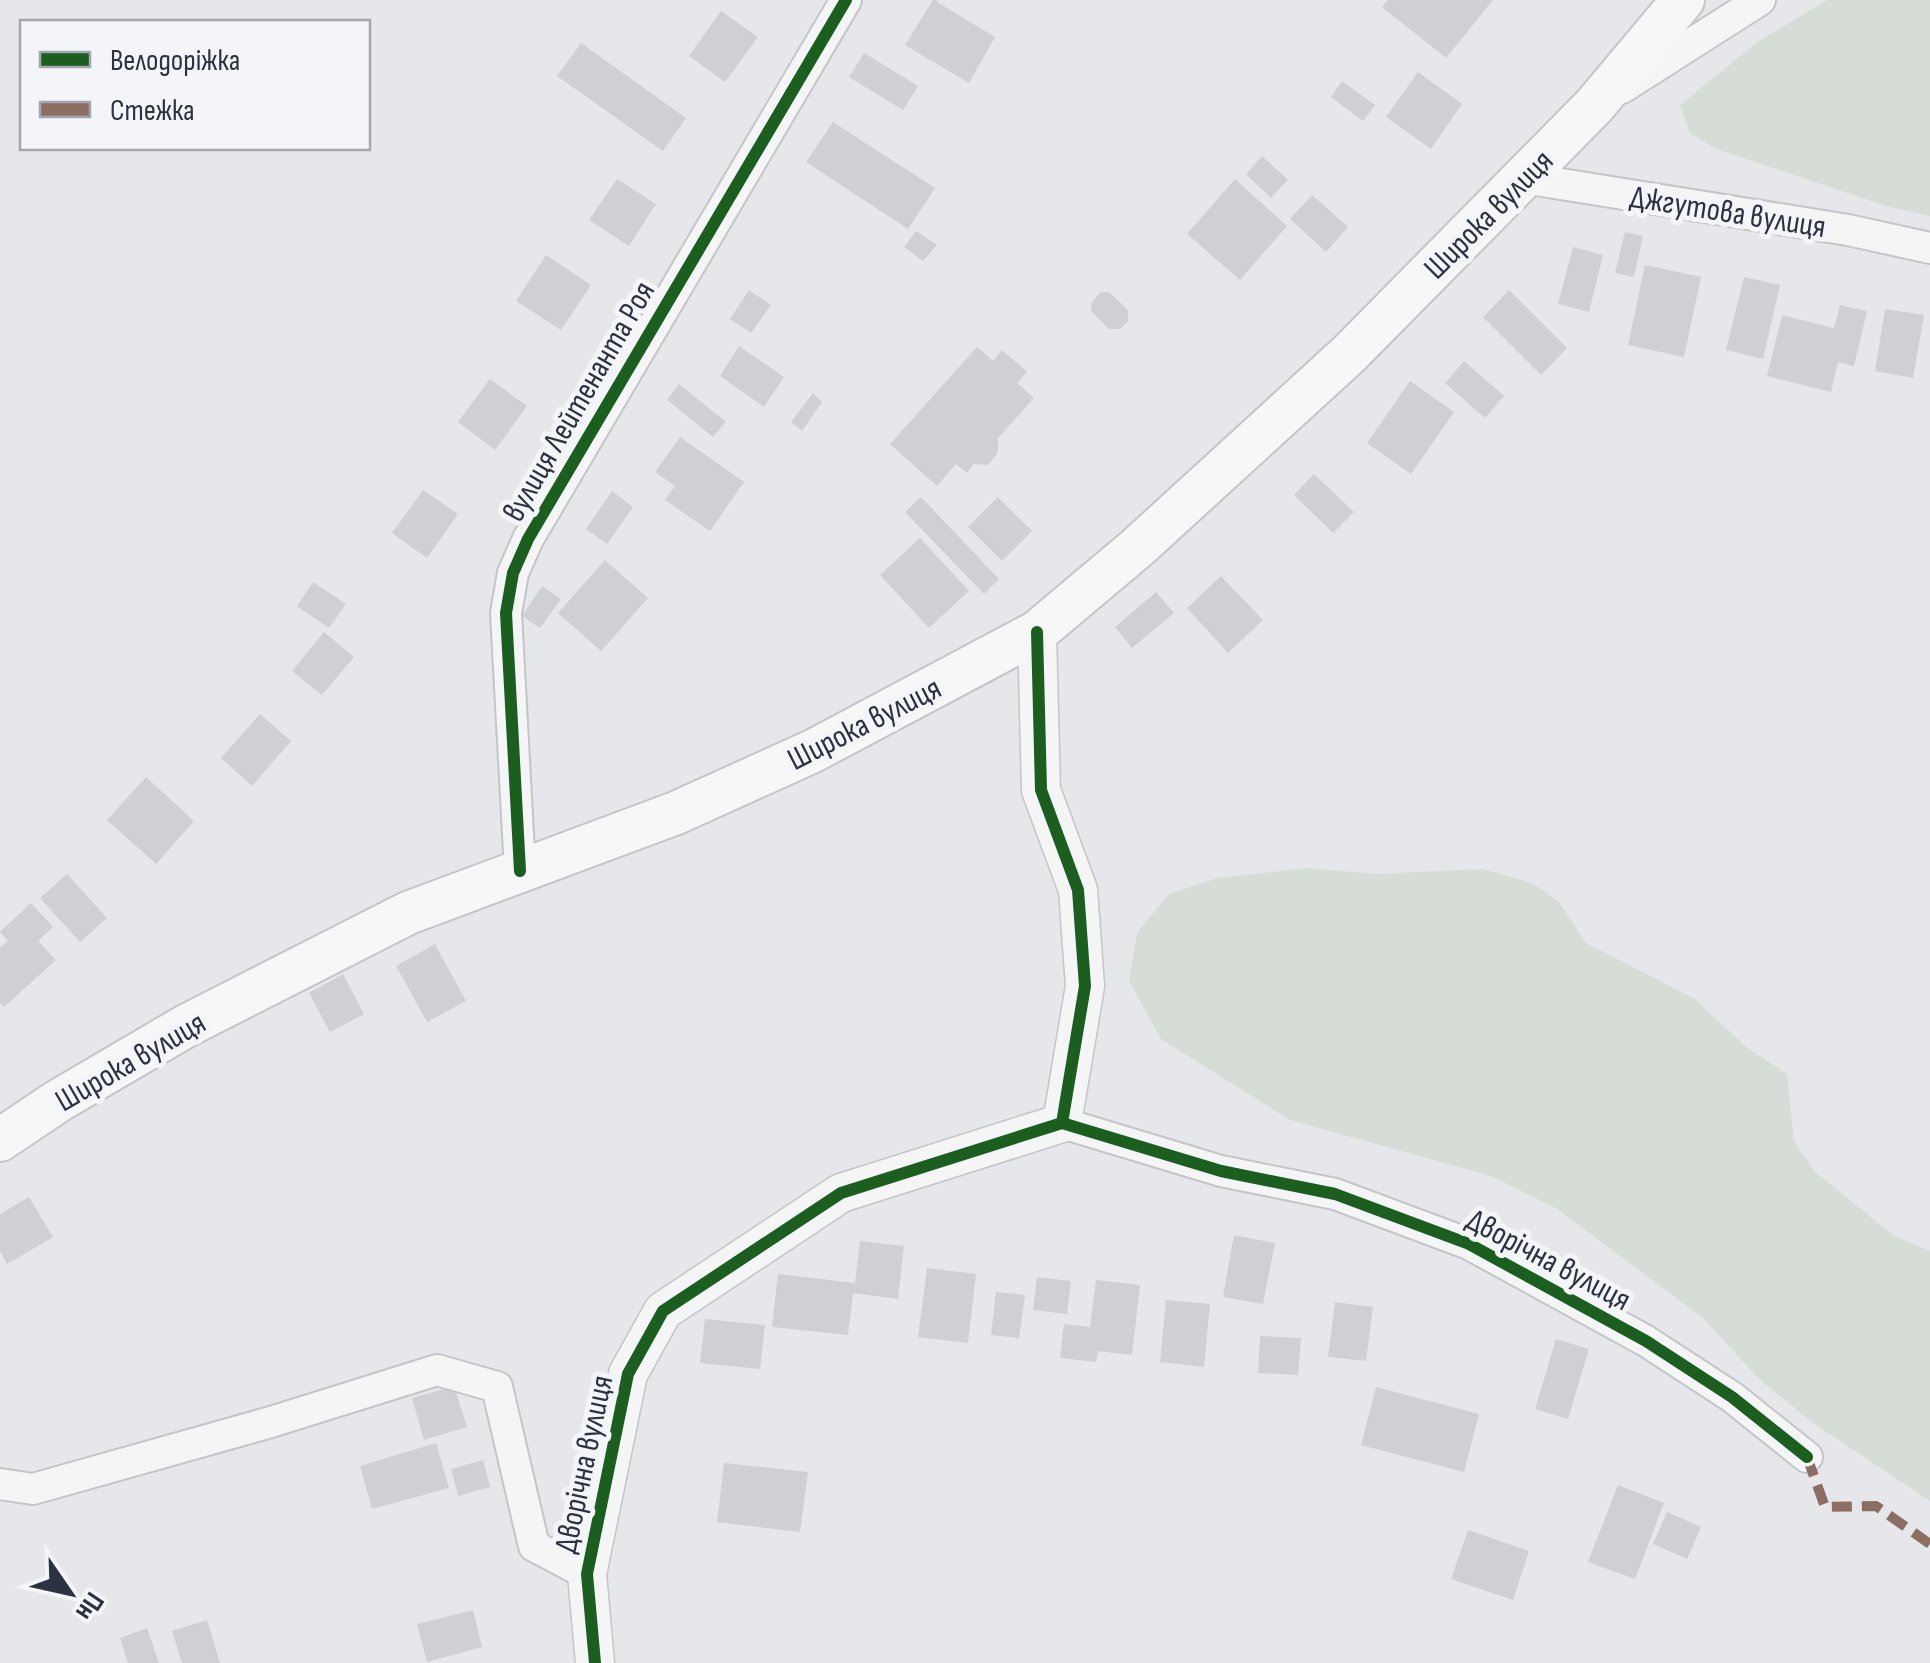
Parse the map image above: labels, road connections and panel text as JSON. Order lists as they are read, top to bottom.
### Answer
{
  "streets": {
    "main road": ["Широка вулиця"],
    "street": ["Джгутова вулиця", "вулиця Лейтенанта Роя", "Дворічна вулиця"]
  },
  "crossings": [
    ["Джгутова вулиця", "Широка вулиця"],
    ["Широка вулиця", "вулиця Лейтенанта Роя"]
  ],
  "legend": ["Велодоріжка", "Стежка"],
  "north": "bottom right"
}
